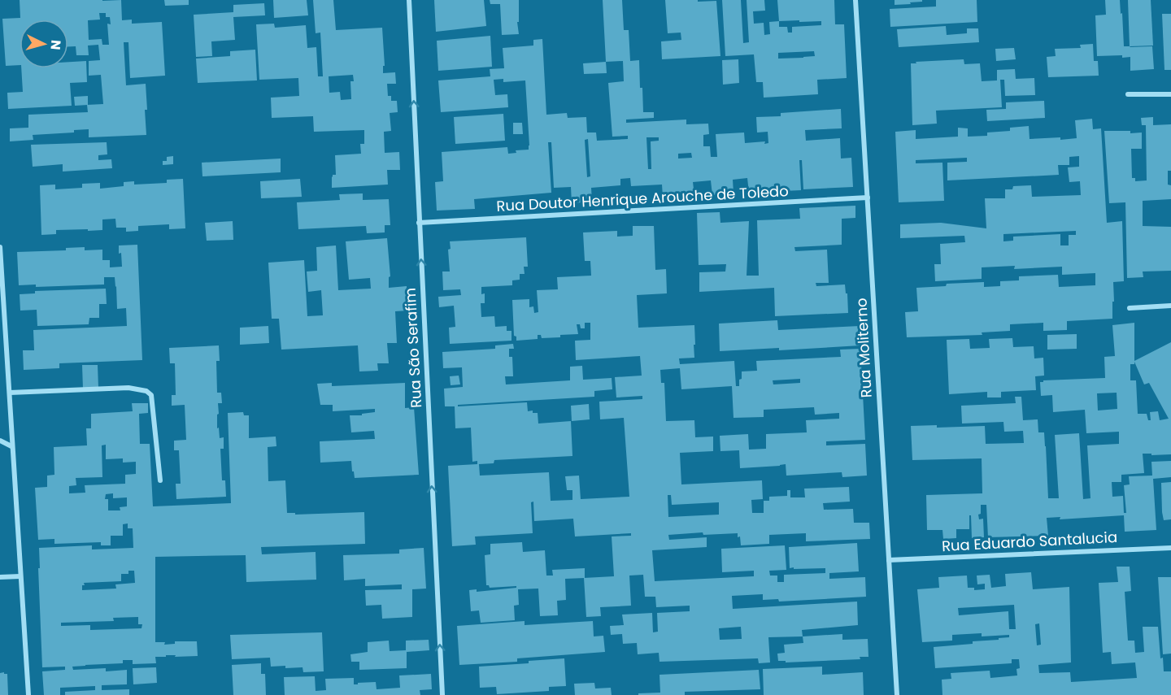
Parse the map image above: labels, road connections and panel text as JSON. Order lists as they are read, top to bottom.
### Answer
{
  "streets": {
    "street": [
      "Rua Doutor Henrique Arouche de Toledo",
      "Rua São Serafim",
      "Rua Moliterno",
      "Rua Eduardo Santalucia"
    ]
  },
  "crossings": [
    ["Rua Doutor Henrique Arouche de Toledo", "Rua São Serafim"],
    ["Rua Doutor Henrique Arouche de Toledo", "Rua Moliterno"],
    ["Rua Moliterno", "Rua Eduardo Santalucia"]
  ],
  "one_way": ["Rua São Serafim"],
  "north": "right"
}
